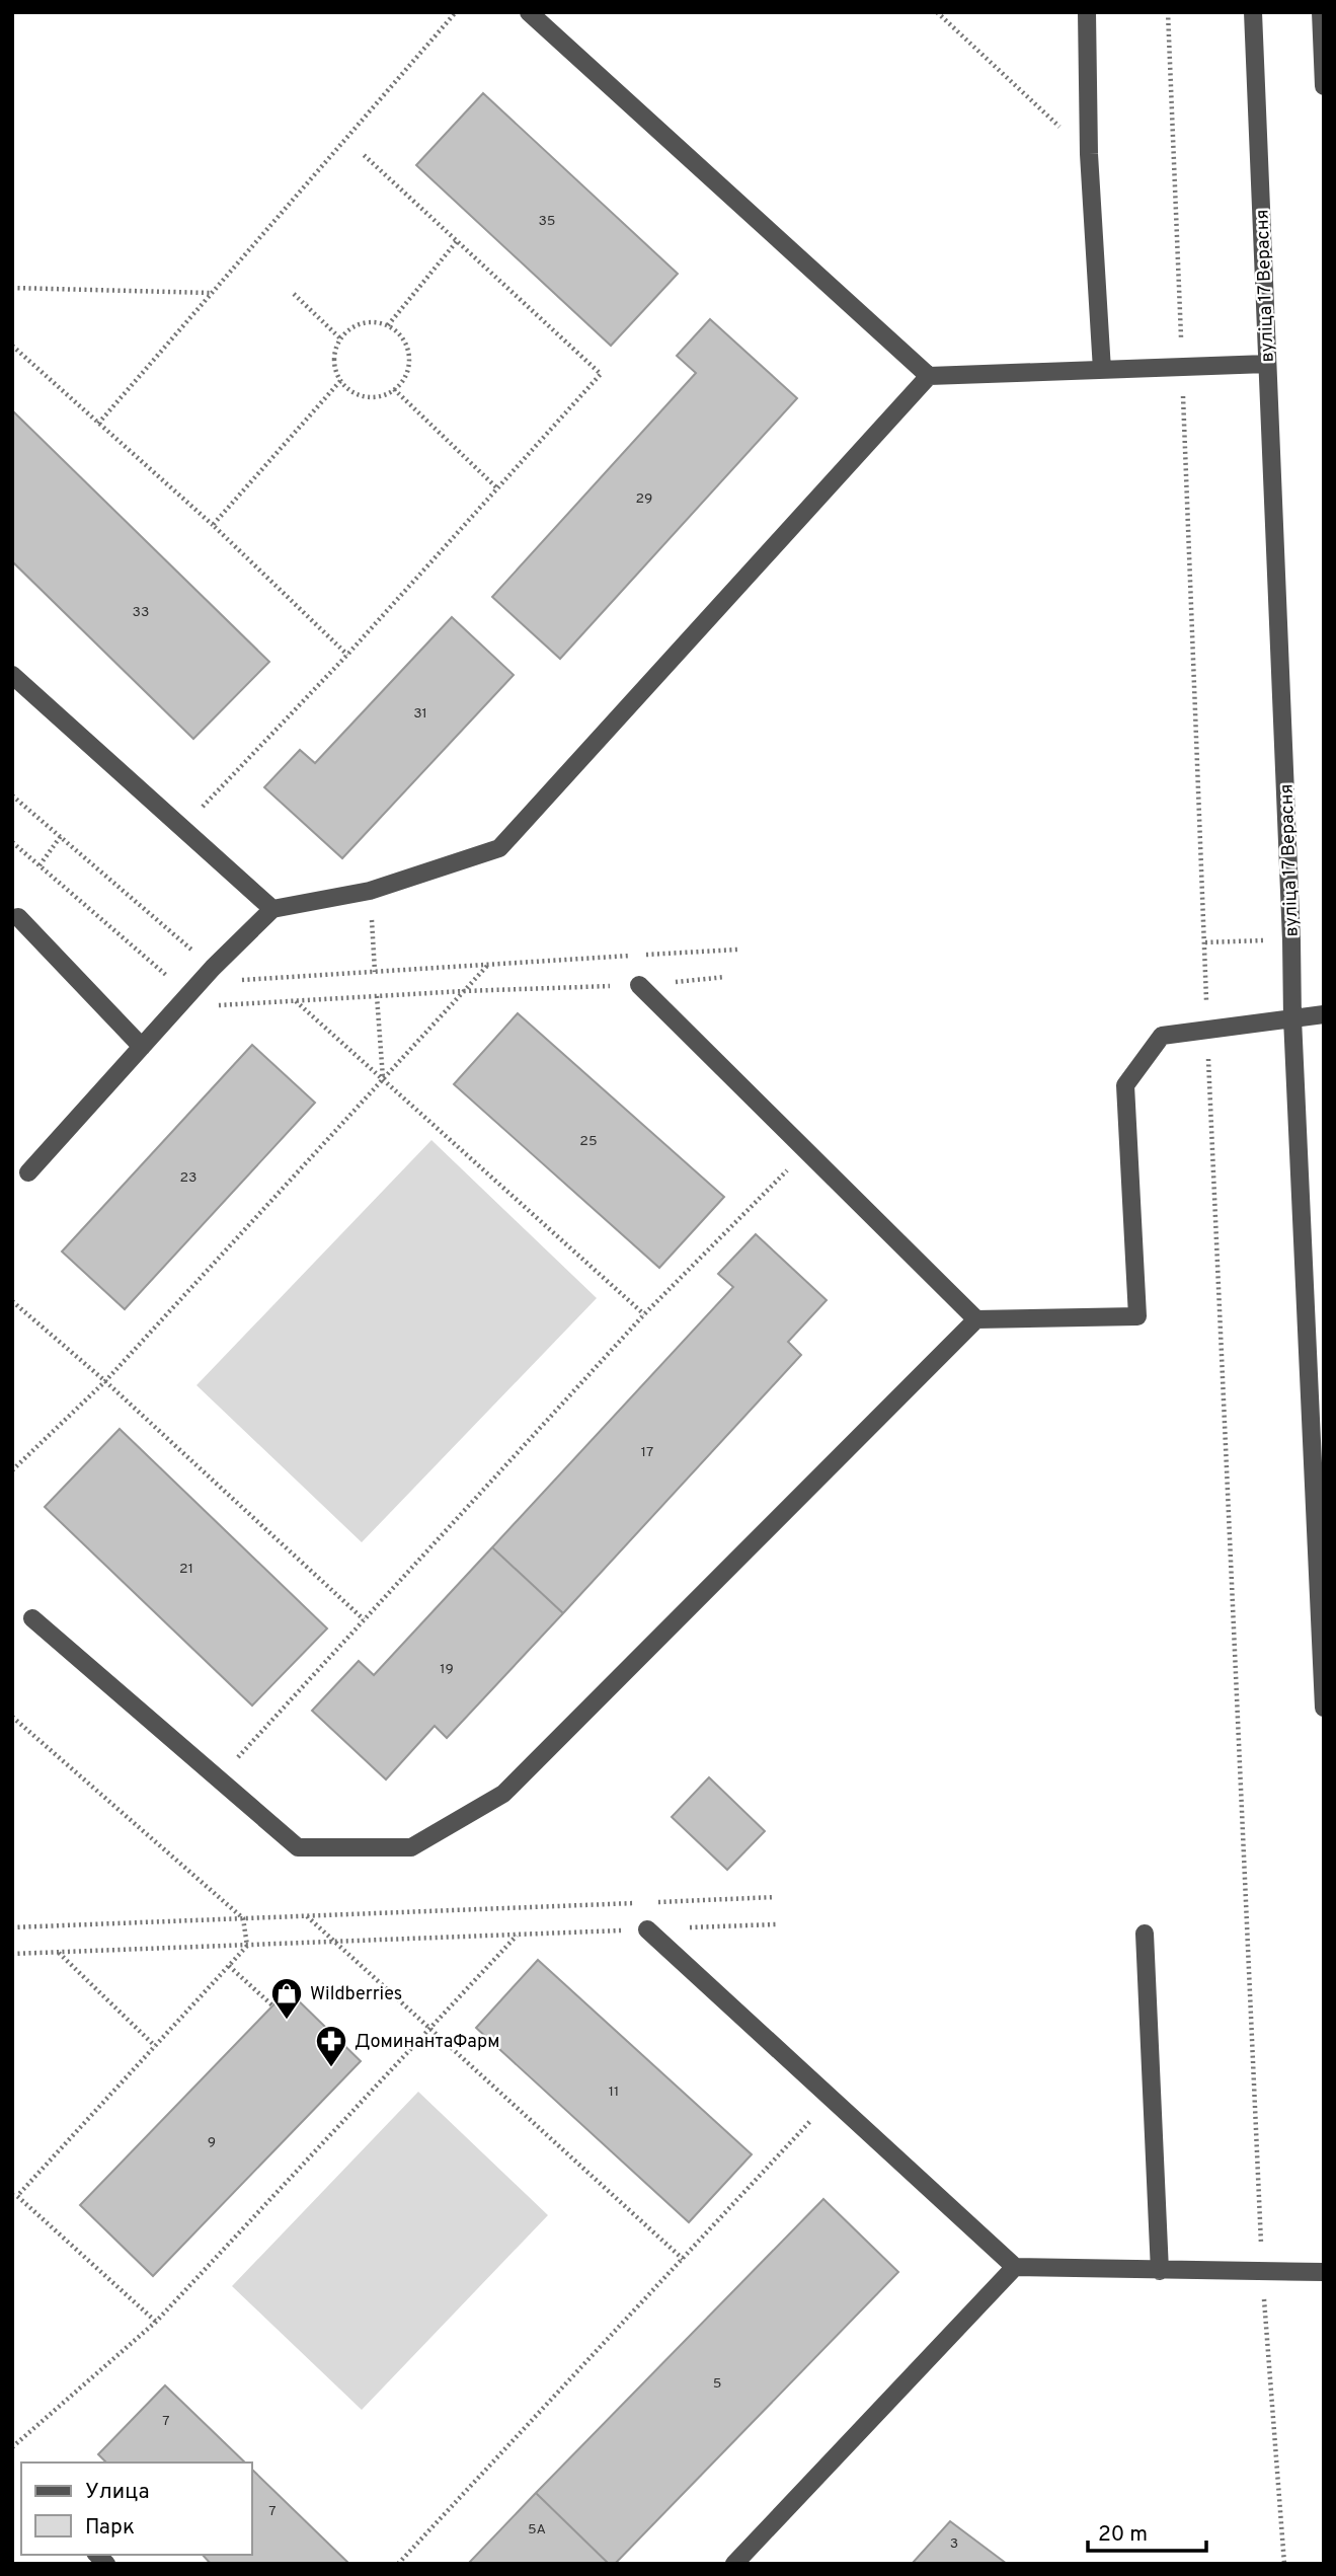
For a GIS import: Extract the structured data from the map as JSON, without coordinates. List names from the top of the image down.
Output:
{
  "streets": {
    "street": ["вуліца 17 Верасня"]
  },
  "places": {
    "shop": ["Wildberries"],
    "pharmacy": ["ДоминантаФарм"]
  },
  "house_numbers": [
    "35",
    "29",
    "33",
    "31",
    "25",
    "23",
    "17",
    "21",
    "19",
    "11",
    "9",
    "5",
    "7",
    "7",
    "5А",
    "3"
  ],
  "legend": ["Улица", "Парк"],
  "scale_bar": "20 m"
}
